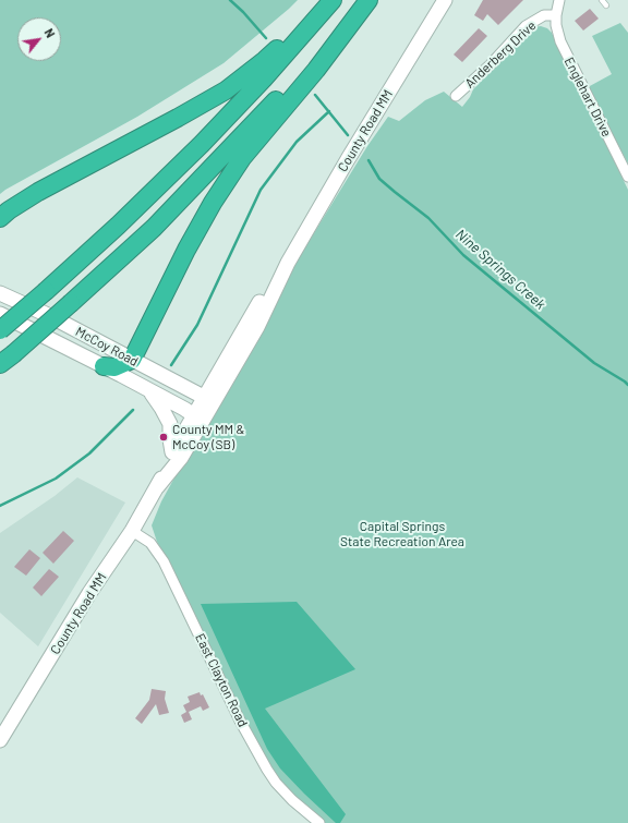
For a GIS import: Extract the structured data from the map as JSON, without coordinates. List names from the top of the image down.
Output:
{
  "streets": {
    "main road": ["County Road MM", "McCoy Road"],
    "street": ["Anderberg Drive", "Englehart Drive", "East Clayton Road"]
  },
  "crossings": [
    ["Anderberg Drive", "Englehart Drive"],
    ["County Road MM", "McCoy Road"],
    ["County Road MM", "East Clayton Road"]
  ],
  "water": ["Nine Springs Creek"],
  "parks": ["Capital Springs State Recreation Area"],
  "places": ["County MM & McCoy (SB)"],
  "north": "top right"
}
